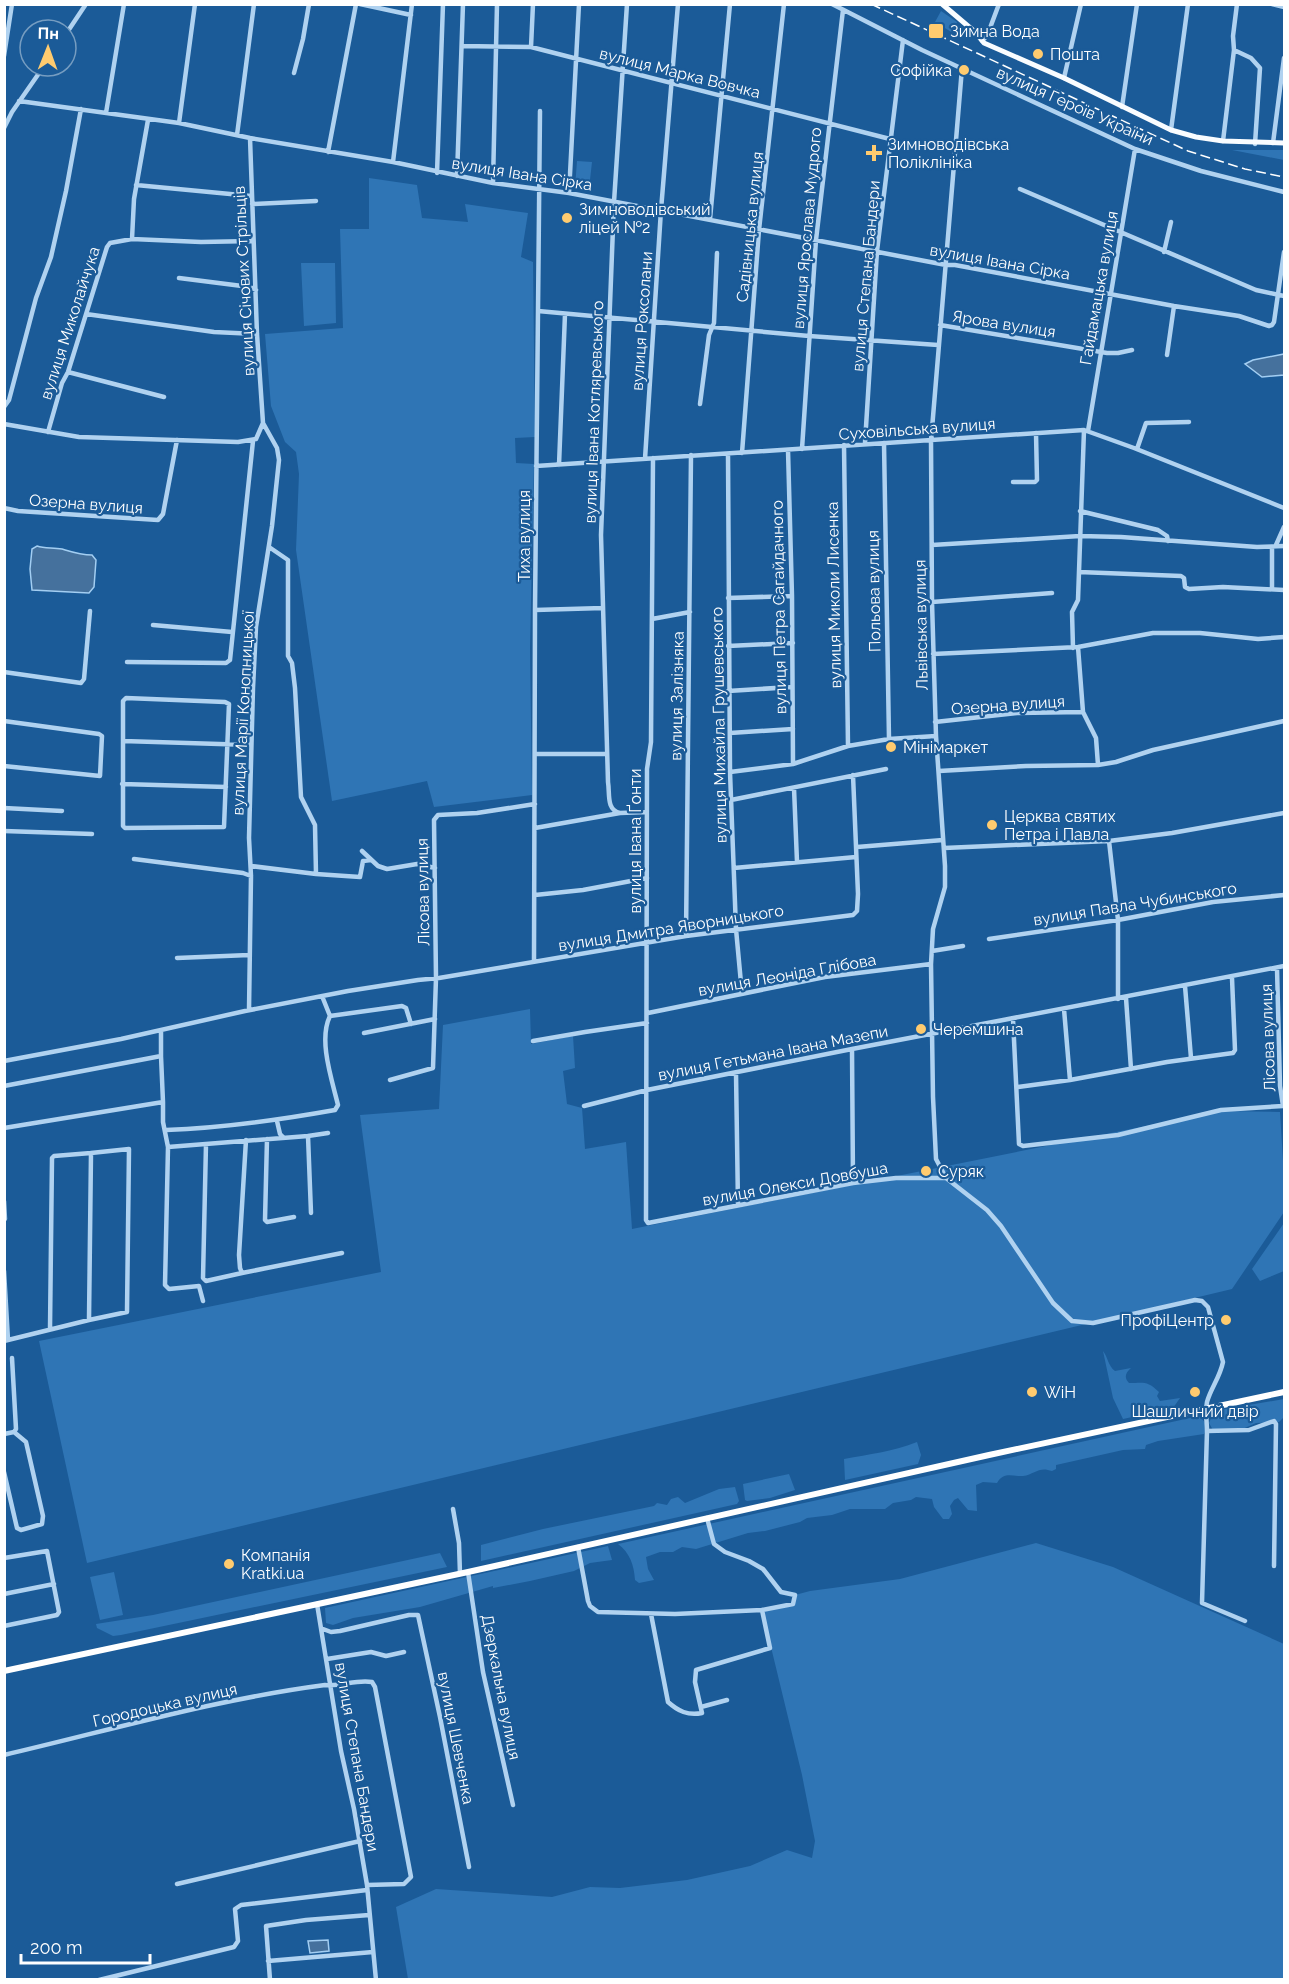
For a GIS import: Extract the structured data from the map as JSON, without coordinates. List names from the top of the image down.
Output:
{
  "streets": {
    "street": [
      "вулиця Марка Вовчка",
      "вулиця Героїв України",
      "вулиця Івана Сірка",
      "Садівницька вулиця",
      "вулиця Ярослава Мудрого",
      "вулиця Степана Бандери",
      "вулиця Січових Стрільців",
      "Гайдамацька вулиця",
      "вулиця Роксолани",
      "вулиця Миколайчука",
      "Ярова вулиця",
      "вулиця Івана Котляревського",
      "Суховільська вулиця",
      "Озерна вулиця",
      "Тиха вулиця",
      "Польова вулиця",
      "вулиця Миколи Лисенка",
      "вулиця Петра Сагайдачного",
      "Львівська вулиця",
      "вулиця Залізняка",
      "вулиця Марії Конопницької",
      "вулиця Михайла Грушевського",
      "вулиця Івана Ґонти",
      "Лісова вулиця",
      "вулиця Павла Чубинського",
      "вулиця Дмитра Яворницького",
      "вулиця Леоніда Глібова",
      "вулиця Гетьмана Івана Мазепи",
      "вулиця Олекси Довбуша",
      "Дзеркальна вулиця",
      "Городоцька вулиця",
      "вулиця Шевченка"
    ]
  },
  "crossings": [
    ["вулиця Марка Вовчка", "Садівницька вулиця"],
    ["вулиця Марка Вовчка", "вулиця Ярослава Мудрого"],
    ["вулиця Марка Вовчка", "вулиця Степана Бандери"],
    ["вулиця Марка Вовчка", "вулиця Роксолани"],
    ["вулиця Марка Вовчка", "вулиця Івана Котляревського"],
    ["вулиця Героїв України", "вулиця Ярослава Мудрого"],
    ["вулиця Героїв України", "вулиця Степана Бандери"],
    ["вулиця Героїв України", "Гайдамацька вулиця"],
    ["вулиця Героїв України", "Львівська вулиця"],
    ["вулиця Івана Сірка", "Садівницька вулиця"],
    ["вулиця Івана Сірка", "вулиця Ярослава Мудрого"],
    ["вулиця Івана Сірка", "вулиця Степана Бандери"],
    ["вулиця Івана Сірка", "вулиця Січових Стрільців"],
    ["вулиця Івана Сірка", "Гайдамацька вулиця"],
    ["вулиця Івана Сірка", "вулиця Роксолани"],
    ["вулиця Івана Сірка", "вулиця Івана Котляревського"],
    ["вулиця Івана Сірка", "Тиха вулиця"],
    ["вулиця Івана Сірка", "Львівська вулиця"],
    ["Садівницька вулиця", "Суховільська вулиця"],
    ["вулиця Ярослава Мудрого", "Суховільська вулиця"],
    ["вулиця Степана Бандери", "Суховільська вулиця"],
    ["вулиця Степана Бандери", "Городоцька вулиця"],
    ["вулиця Степана Бандери", "вулиця Шевченка"],
    ["вулиця Січових Стрільців", "вулиця Марії Конопницької"],
    ["Гайдамацька вулиця", "Ярова вулиця"],
    ["Гайдамацька вулиця", "Суховільська вулиця"],
    ["Гайдамацька вулиця", "Озерна вулиця"],
    ["вулиця Роксолани", "Суховільська вулиця"],
    ["Ярова вулиця", "Львівська вулиця"],
    ["вулиця Івана Котляревського", "Суховільська вулиця"],
    ["Суховільська вулиця", "Тиха вулиця"],
    ["Суховільська вулиця", "Польова вулиця"],
    ["Суховільська вулиця", "вулиця Миколи Лисенка"],
    ["Суховільська вулиця", "вулиця Петра Сагайдачного"],
    ["Суховільська вулиця", "Львівська вулиця"],
    ["Суховільська вулиця", "вулиця Залізняка"],
    ["Суховільська вулиця", "вулиця Михайла Грушевського"],
    ["Суховільська вулиця", "вулиця Івана Ґонти"],
    ["Озерна вулиця", "Львівська вулиця"],
    ["Тиха вулиця", "Лісова вулиця"],
    ["Тиха вулиця", "вулиця Дмитра Яворницького"],
    ["Львівська вулиця", "вулиця Леоніда Глібова"],
    ["Львівська вулиця", "вулиця Гетьмана Івана Мазепи"],
    ["Львівська вулиця", "вулиця Олекси Довбуша"],
    ["вулиця Залізняка", "вулиця Дмитра Яворницького"],
    ["вулиця Марії Конопницької", "вулиця Дмитра Яворницького"],
    ["вулиця Михайла Грушевського", "вулиця Дмитра Яворницького"],
    ["вулиця Михайла Грушевського", "вулиця Леоніда Глібова"],
    ["вулиця Івана Ґонти", "вулиця Дмитра Яворницького"],
    ["вулиця Івана Ґонти", "вулиця Леоніда Глібова"],
    ["вулиця Івана Ґонти", "вулиця Гетьмана Івана Мазепи"],
    ["вулиця Івана Ґонти", "вулиця Олекси Довбуша"],
    ["Лісова вулиця", "вулиця Дмитра Яворницького"],
    ["Лісова вулиця", "вулиця Гетьмана Івана Мазепи"]
  ],
  "places": {
    "transit": ["Зимна Вода"],
    "other": [
      "Пошта",
      "Софійка",
      "Зимноводівський ліцей №2",
      "Мінімаркет",
      "Церква святих Петра і Павла",
      "Черемшина",
      "Суряк",
      "ПрофіЦентр",
      "WiH",
      "Шашличний двір",
      "Компанія Kratki.ua"
    ],
    "health": ["Зимноводівська Поліклініка"]
  },
  "scale_bar": "200 m",
  "north": "top"
}
